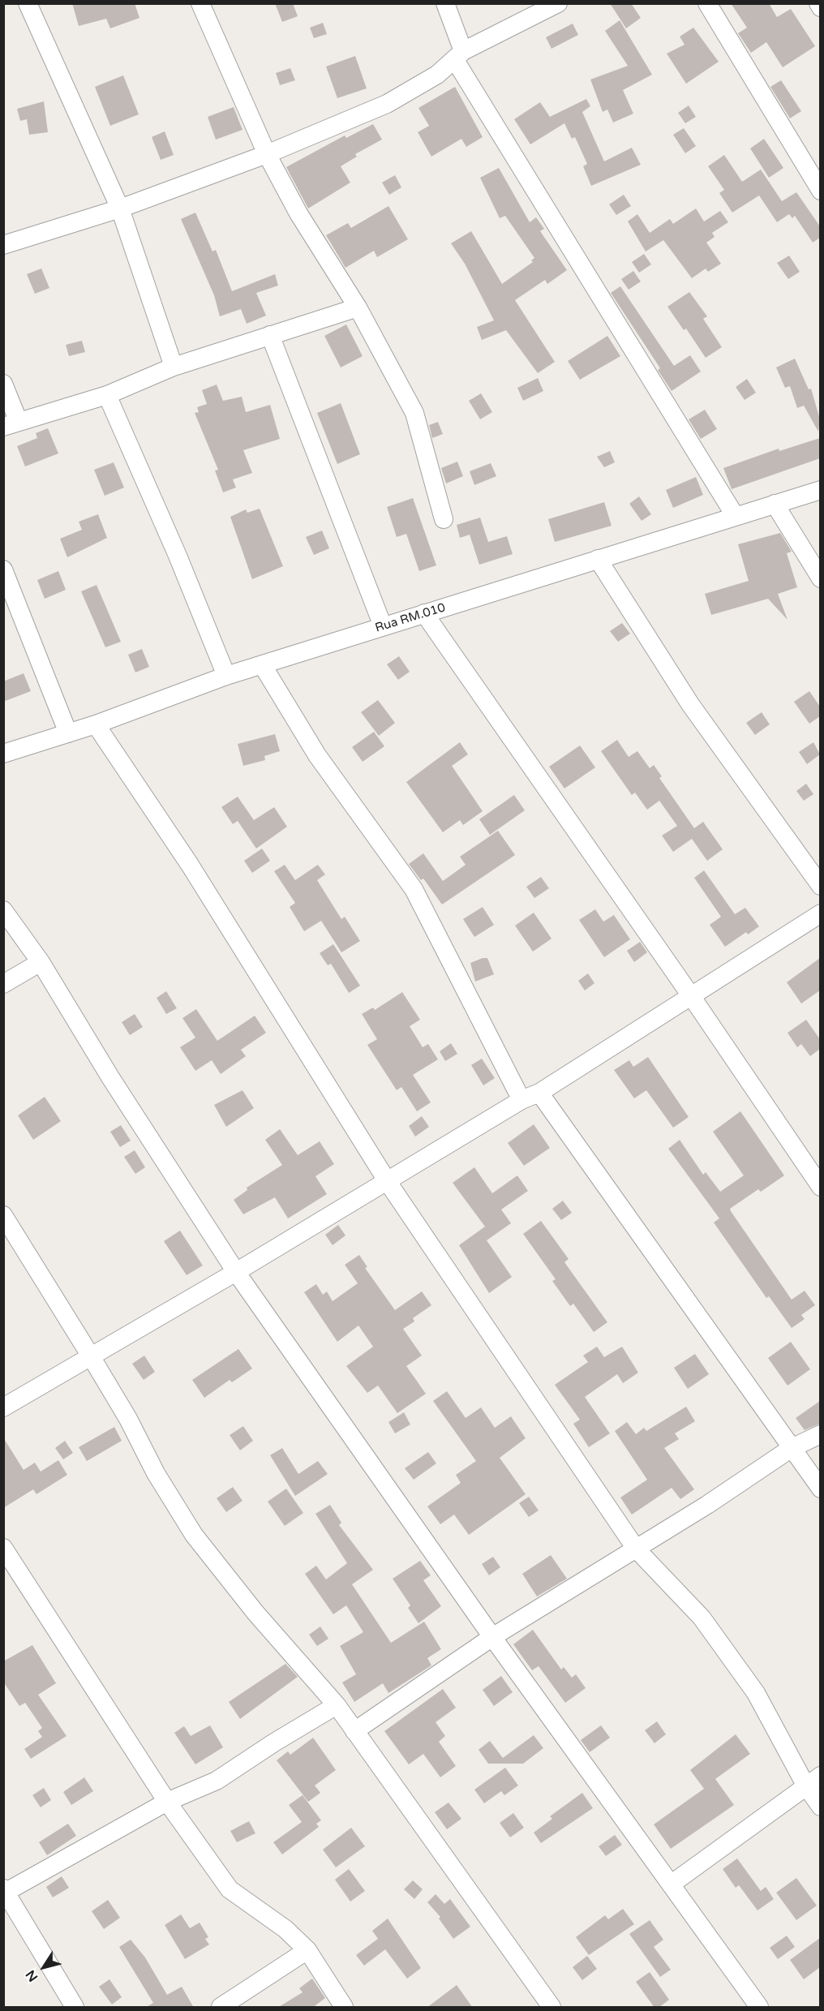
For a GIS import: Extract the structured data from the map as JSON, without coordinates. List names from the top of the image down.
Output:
{
  "streets": {
    "street": ["Rua RM.010"]
  },
  "north": "bottom left"
}
